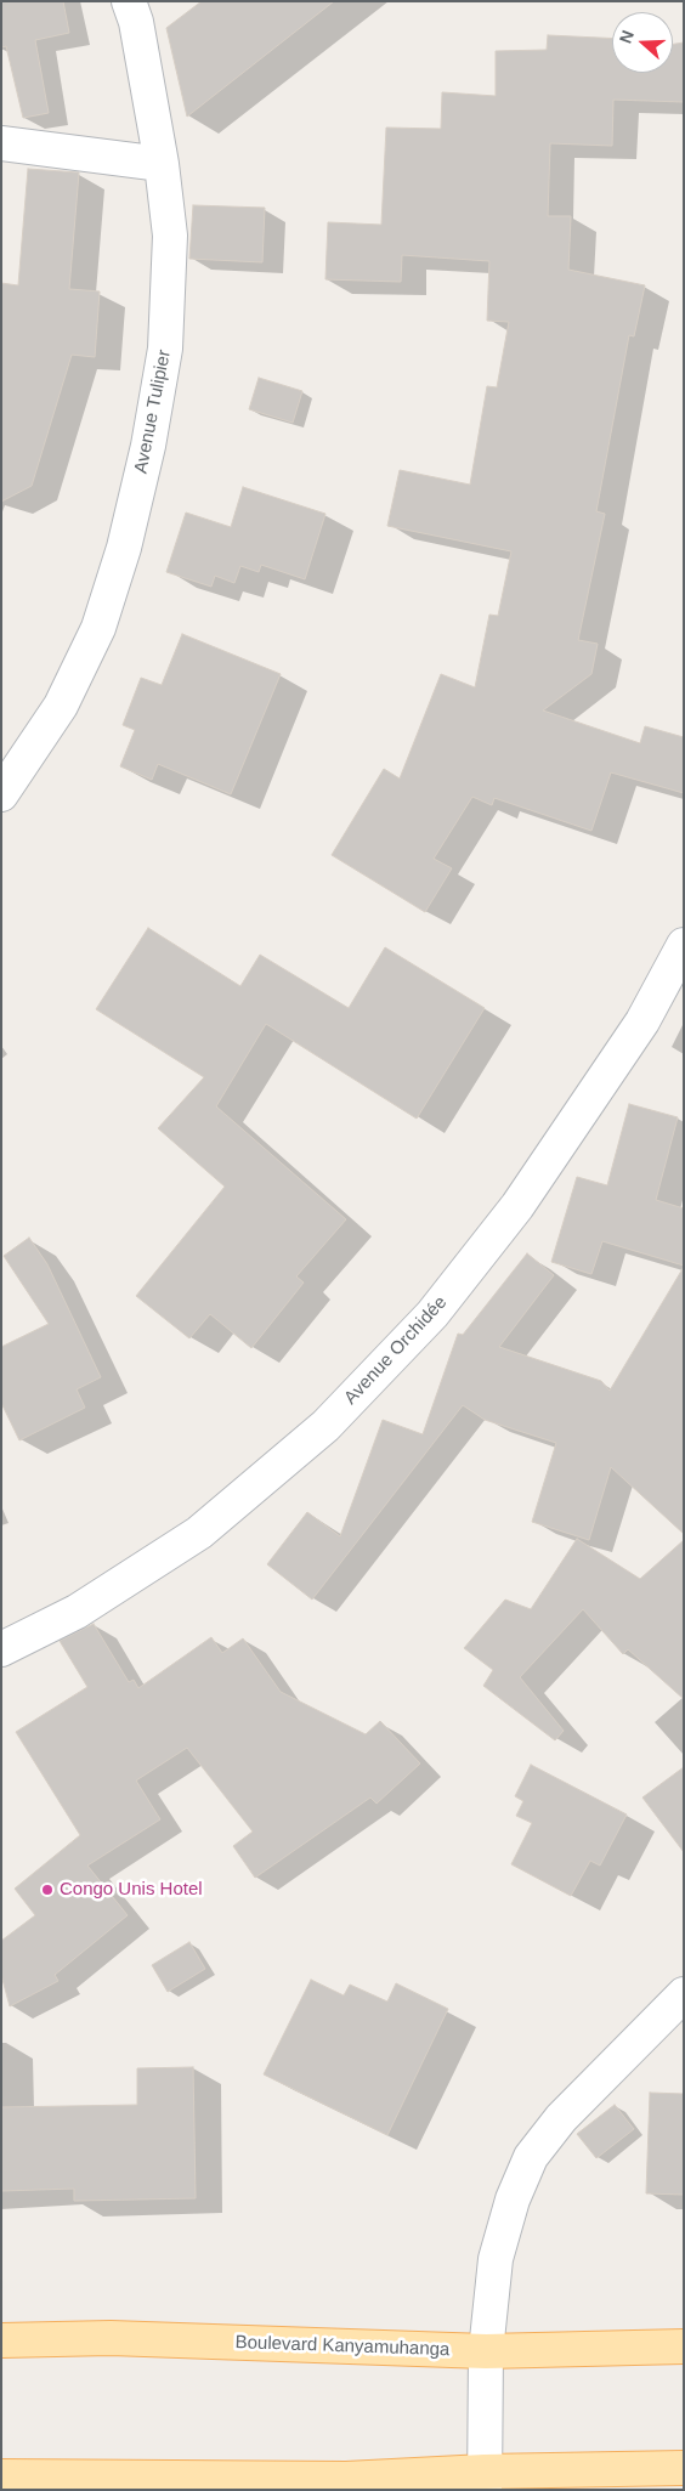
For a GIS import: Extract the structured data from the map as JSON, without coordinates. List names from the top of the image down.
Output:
{
  "streets": {
    "main road": ["Boulevard Kanyamuhanga"],
    "street": ["Avenue Tulipier", "Avenue Orchidée"]
  },
  "places": ["Congo Unis Hotel"],
  "north": "left"
}
